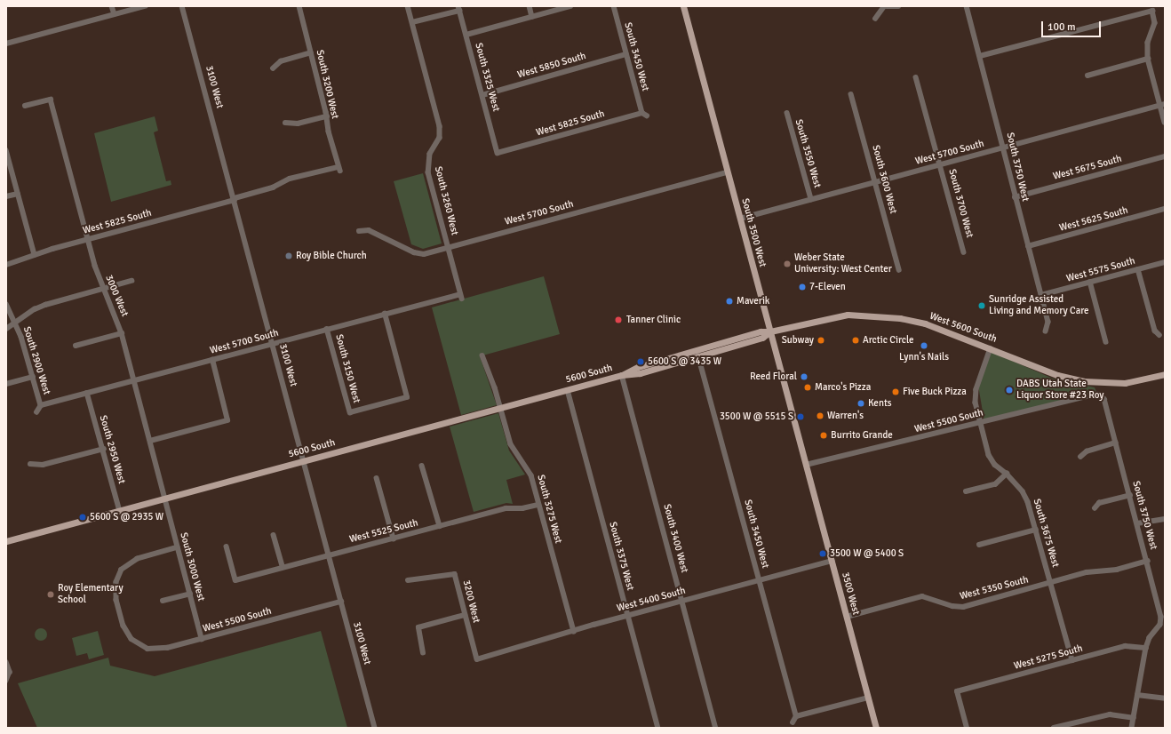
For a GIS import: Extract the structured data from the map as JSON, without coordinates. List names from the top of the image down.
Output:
{
  "streets": {
    "main road": [
      "South 3500 West",
      "West 5600 South",
      "5600 South",
      "3500 West"
    ],
    "street": [
      "South 3450 West",
      "West 5850 South",
      "South 3325 West",
      "South 3200 West",
      "3100 West",
      "West 5825 South",
      "West 5700 South",
      "South 3550 West",
      "South 3750 West",
      "West 5675 South",
      "South 3600 West",
      "South 3260 West",
      "South 3700 West",
      "West 5625 South",
      "West 5575 South",
      "3000 West",
      "South 2900 West",
      "South 3150 West",
      "West 5500 South",
      "South 2950 West",
      "South 3275 West",
      "West 5525 South",
      "South 3675 West",
      "South 3400 West",
      "South 3375 West",
      "South 3000 West",
      "West 5350 South",
      "West 5400 South",
      "3200 West",
      "West 5275 South"
    ]
  },
  "crossings": [
    ["South 3450 West", "West 5850 South"],
    ["South 3450 West", "West 5825 South"],
    ["South 3450 West", "5600 South"],
    ["South 3450 West", "West 5400 South"],
    ["West 5850 South", "South 3325 West"],
    ["South 3325 West", "West 5825 South"],
    ["South 3200 West", "West 5825 South"],
    ["3100 West", "West 5825 South"],
    ["3100 West", "West 5700 South"],
    ["3100 West", "5600 South"],
    ["3100 West", "West 5500 South"],
    ["3100 West", "West 5525 South"],
    ["West 5825 South", "3000 West"],
    ["West 5700 South", "South 3550 West"],
    ["West 5700 South", "South 3750 West"],
    ["West 5700 South", "South 3600 West"],
    ["West 5700 South", "South 3260 West"],
    ["West 5700 South", "South 3700 West"],
    ["West 5700 South", "South 3500 West"],
    ["West 5700 South", "3000 West"],
    ["West 5700 South", "South 2900 West"],
    ["West 5700 South", "South 3150 West"],
    ["West 5700 South", "South 2950 West"],
    ["South 3750 West", "West 5675 South"],
    ["South 3750 West", "West 5625 South"],
    ["South 3750 West", "West 5575 South"],
    ["South 3750 West", "West 5500 South"],
    ["South 3750 West", "West 5350 South"],
    ["South 3750 West", "West 5275 South"],
    ["South 3500 West", "West 5600 South"],
    ["South 3500 West", "5600 South"],
    ["South 3500 West", "West 5500 South"],
    ["South 3500 West", "3500 West"],
    ["3000 West", "5600 South"],
    ["3000 West", "South 3000 West"],
    ["West 5600 South", "5600 South"],
    ["West 5600 South", "South 3675 West"],
    ["5600 South", "South 2950 West"],
    ["5600 South", "South 3275 West"],
    ["5600 South", "South 3400 West"],
    ["5600 South", "South 3375 West"],
    ["5600 South", "South 3000 West"],
    ["West 5500 South", "South 3675 West"],
    ["West 5500 South", "South 3000 West"],
    ["West 5500 South", "3500 West"],
    ["South 3275 West", "West 5525 South"],
    ["South 3275 West", "West 5400 South"],
    ["South 3675 West", "West 5350 South"],
    ["South 3675 West", "West 5275 South"],
    ["South 3400 West", "West 5400 South"],
    ["South 3375 West", "West 5400 South"],
    ["West 5350 South", "3500 West"],
    ["3500 West", "West 5400 South"],
    ["West 5400 South", "3200 West"]
  ],
  "places": [
    "Roy Bible Church",
    "Weber State University: West Center",
    "7-Eleven",
    "Maverik",
    "Sunridge Assisted Living and Memory Care",
    "Tanner Clinic",
    "Subway",
    "Arctic Circle",
    "Lynn's Nails",
    "5600 S @ 3435 W",
    "Reed Floral",
    "Marco's Pizza",
    "DABS Utah State Liquor Store #23 Roy",
    "Five Buck Pizza",
    "Kents",
    "Warren's",
    "3500 W @ 5515 S",
    "Burrito Grande",
    "5600 S @ 2935 W",
    "3500 W @ 5400 S",
    "Roy Elementary School"
  ],
  "scale_bar": "100 m"
}
